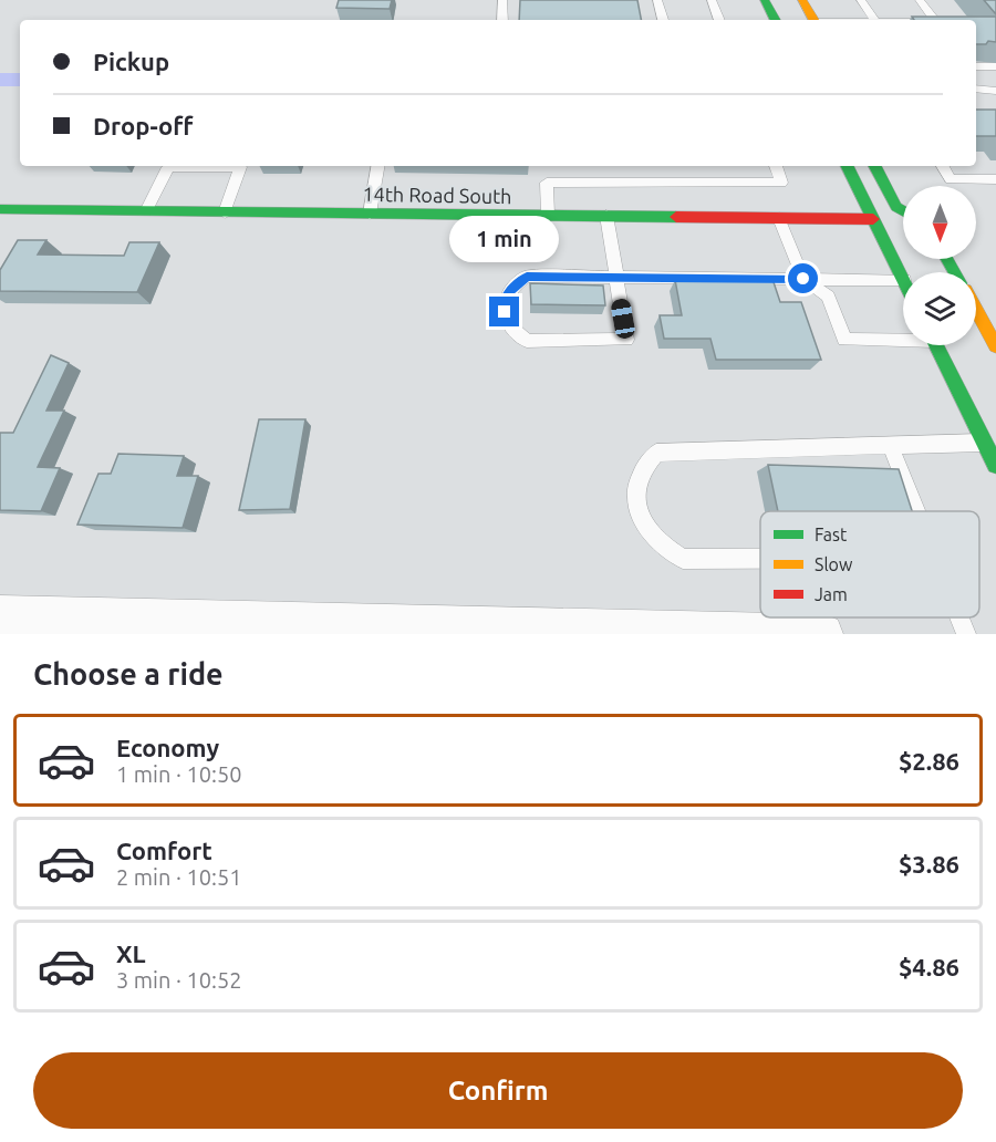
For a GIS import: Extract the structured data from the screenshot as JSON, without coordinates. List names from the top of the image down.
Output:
{
  "streets": {
    "street": ["14th Road South"]
  },
  "legend": ["Fast", "Slow", "Jam"],
  "north": "bottom",
  "page": {
    "banner": ["Pickup", "Drop-off"],
    "bubble": "1 min",
    "heading": "Choose a ride",
    "list": [
      {
        "name": "Economy",
        "note": "1 min · 10:50",
        "value": "$2.86"
      },
      {
        "name": "Comfort",
        "note": "2 min · 10:51",
        "value": "$3.86"
      },
      {
        "name": "XL",
        "note": "3 min · 10:52",
        "value": "$4.86"
      }
    ],
    "buttons": "Confirm"
  }
}
